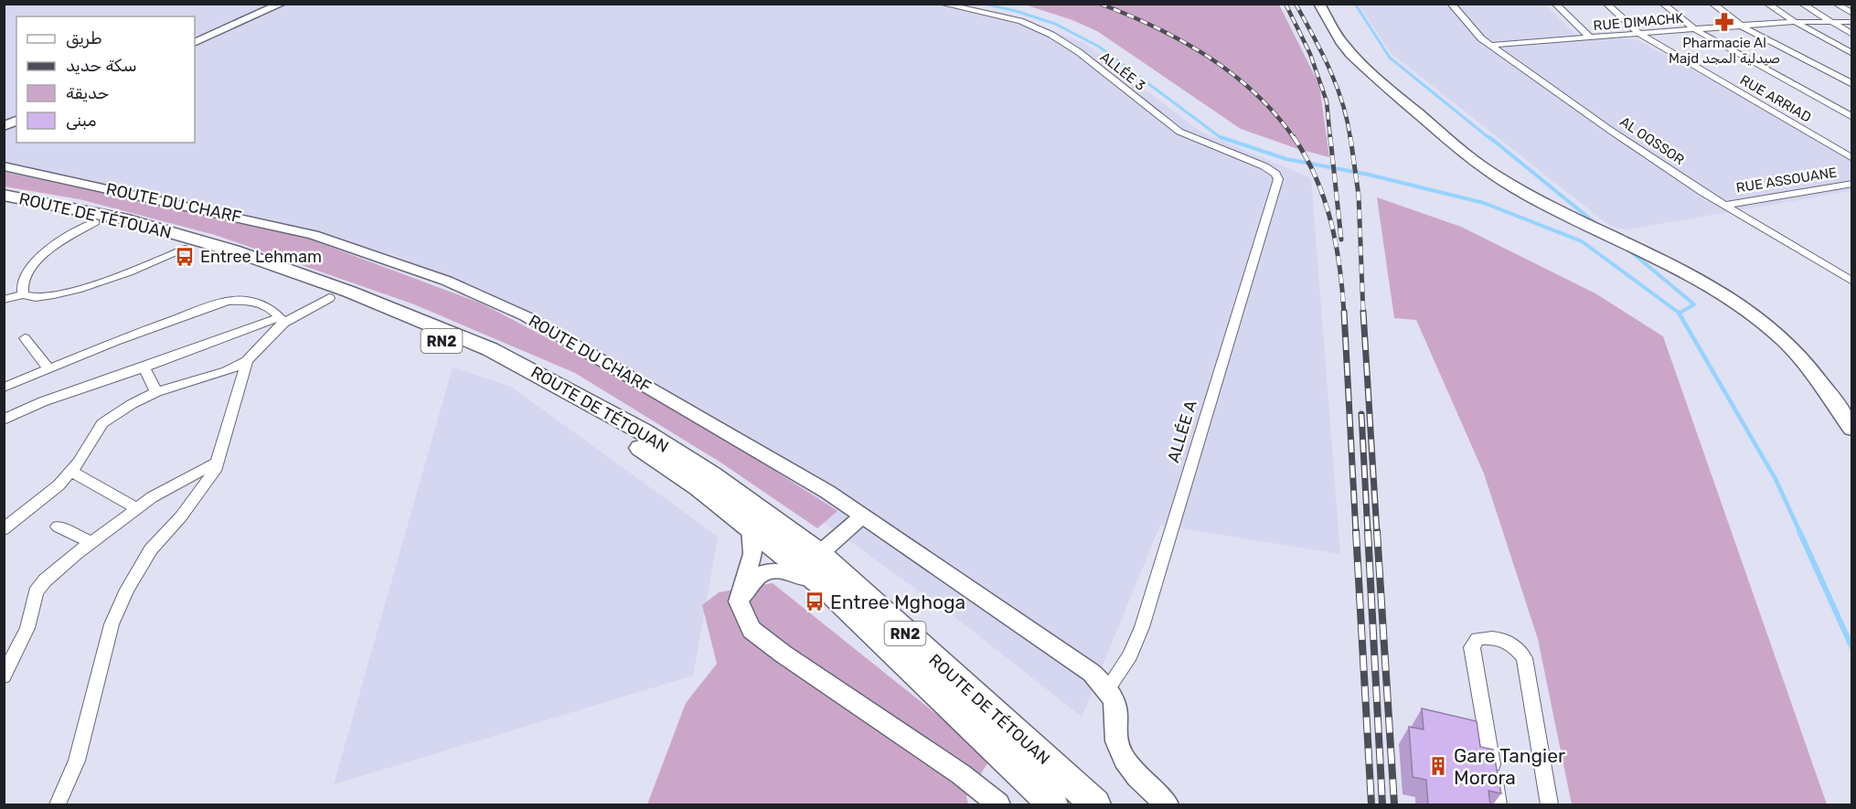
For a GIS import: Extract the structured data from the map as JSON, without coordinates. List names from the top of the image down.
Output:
{
  "streets": {
    "highway": ["ROUTE DE TÉTOUAN", "RN2"],
    "street": [
      "RUE DIMACHK",
      "ALLÉE 3",
      "RUE ARRIAD",
      "AL OQSSOR",
      "RUE ASSOUANE",
      "ROUTE DU CHARF",
      "ALLÉE A"
    ]
  },
  "crossings": [
    ["RUE DIMACHK", "RUE ARRIAD"],
    ["RUE DIMACHK", "AL OQSSOR"],
    ["ALLÉE 3", "ALLÉE A"],
    ["AL OQSSOR", "RUE ASSOUANE"],
    ["ROUTE DU CHARF", "ALLÉE A"]
  ],
  "places": {
    "pharmacy": ["Pharmacie Al Majd صيدلية المجد"],
    "bus stop": ["Entree Lehmam", "Entree Mghoga"],
    "building": ["Gare Tangier Morora"]
  },
  "legend": [
    "طريق",
    "سكة حديد",
    "حديقة",
    "مبنى"
  ]
}
